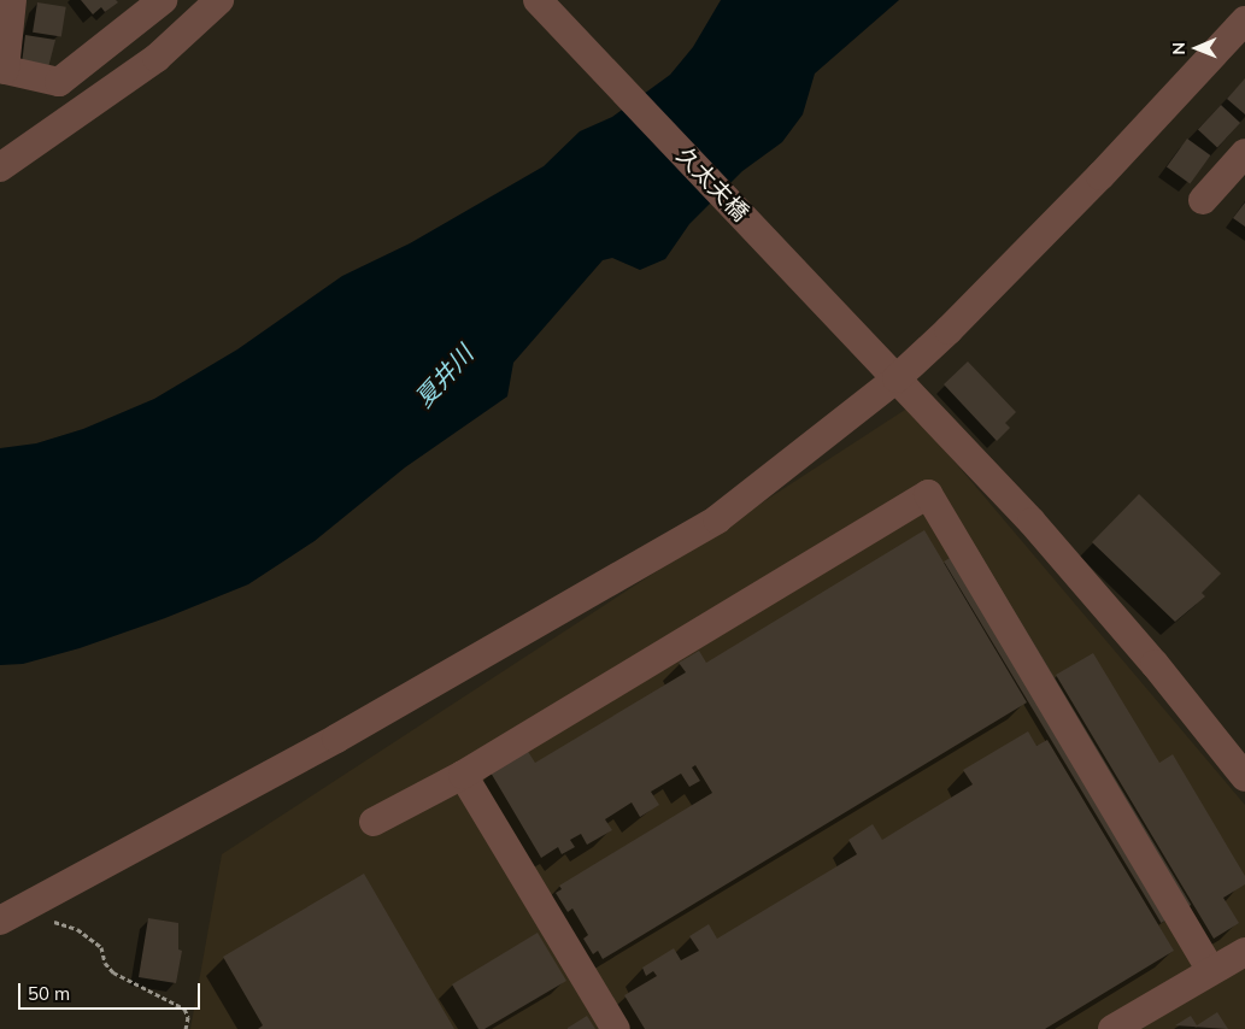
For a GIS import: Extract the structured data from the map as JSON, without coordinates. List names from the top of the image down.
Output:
{
  "streets": {
    "street": ["久太夫橋"]
  },
  "water": ["夏井川"],
  "scale_bar": "50 m",
  "north": "left"
}
